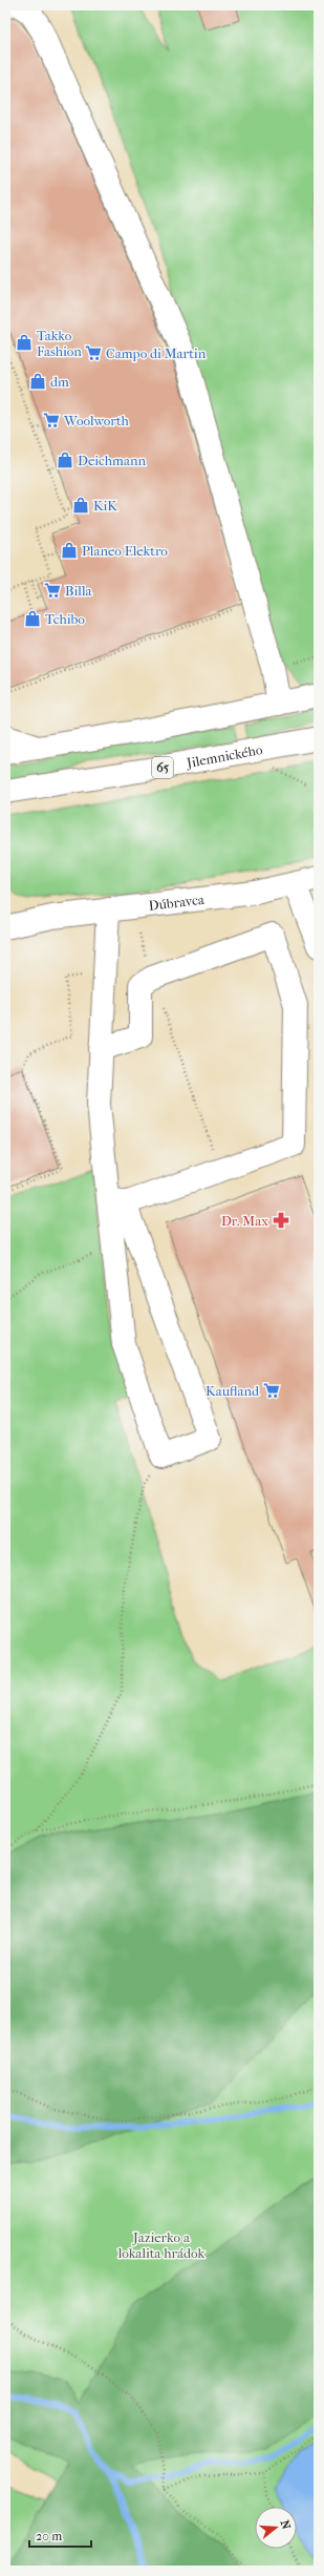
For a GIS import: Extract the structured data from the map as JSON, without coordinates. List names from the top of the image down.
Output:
{
  "streets": {
    "main road": ["Jilemnického", "65", "Dúbravca"]
  },
  "parks": ["Jazierko a lokalita hrádok"],
  "places": {
    "shop": [
      "Takko Fashion",
      "dm",
      "Deichmann",
      "KiK",
      "Planeo Elektro",
      "Tchibo"
    ],
    "supermarket": [
      "Campo di Martin",
      "Woolworth",
      "Billa",
      "Kaufland"
    ],
    "pharmacy": ["Dr. Max"]
  },
  "scale_bar": "20 m",
  "north": "right"
}
